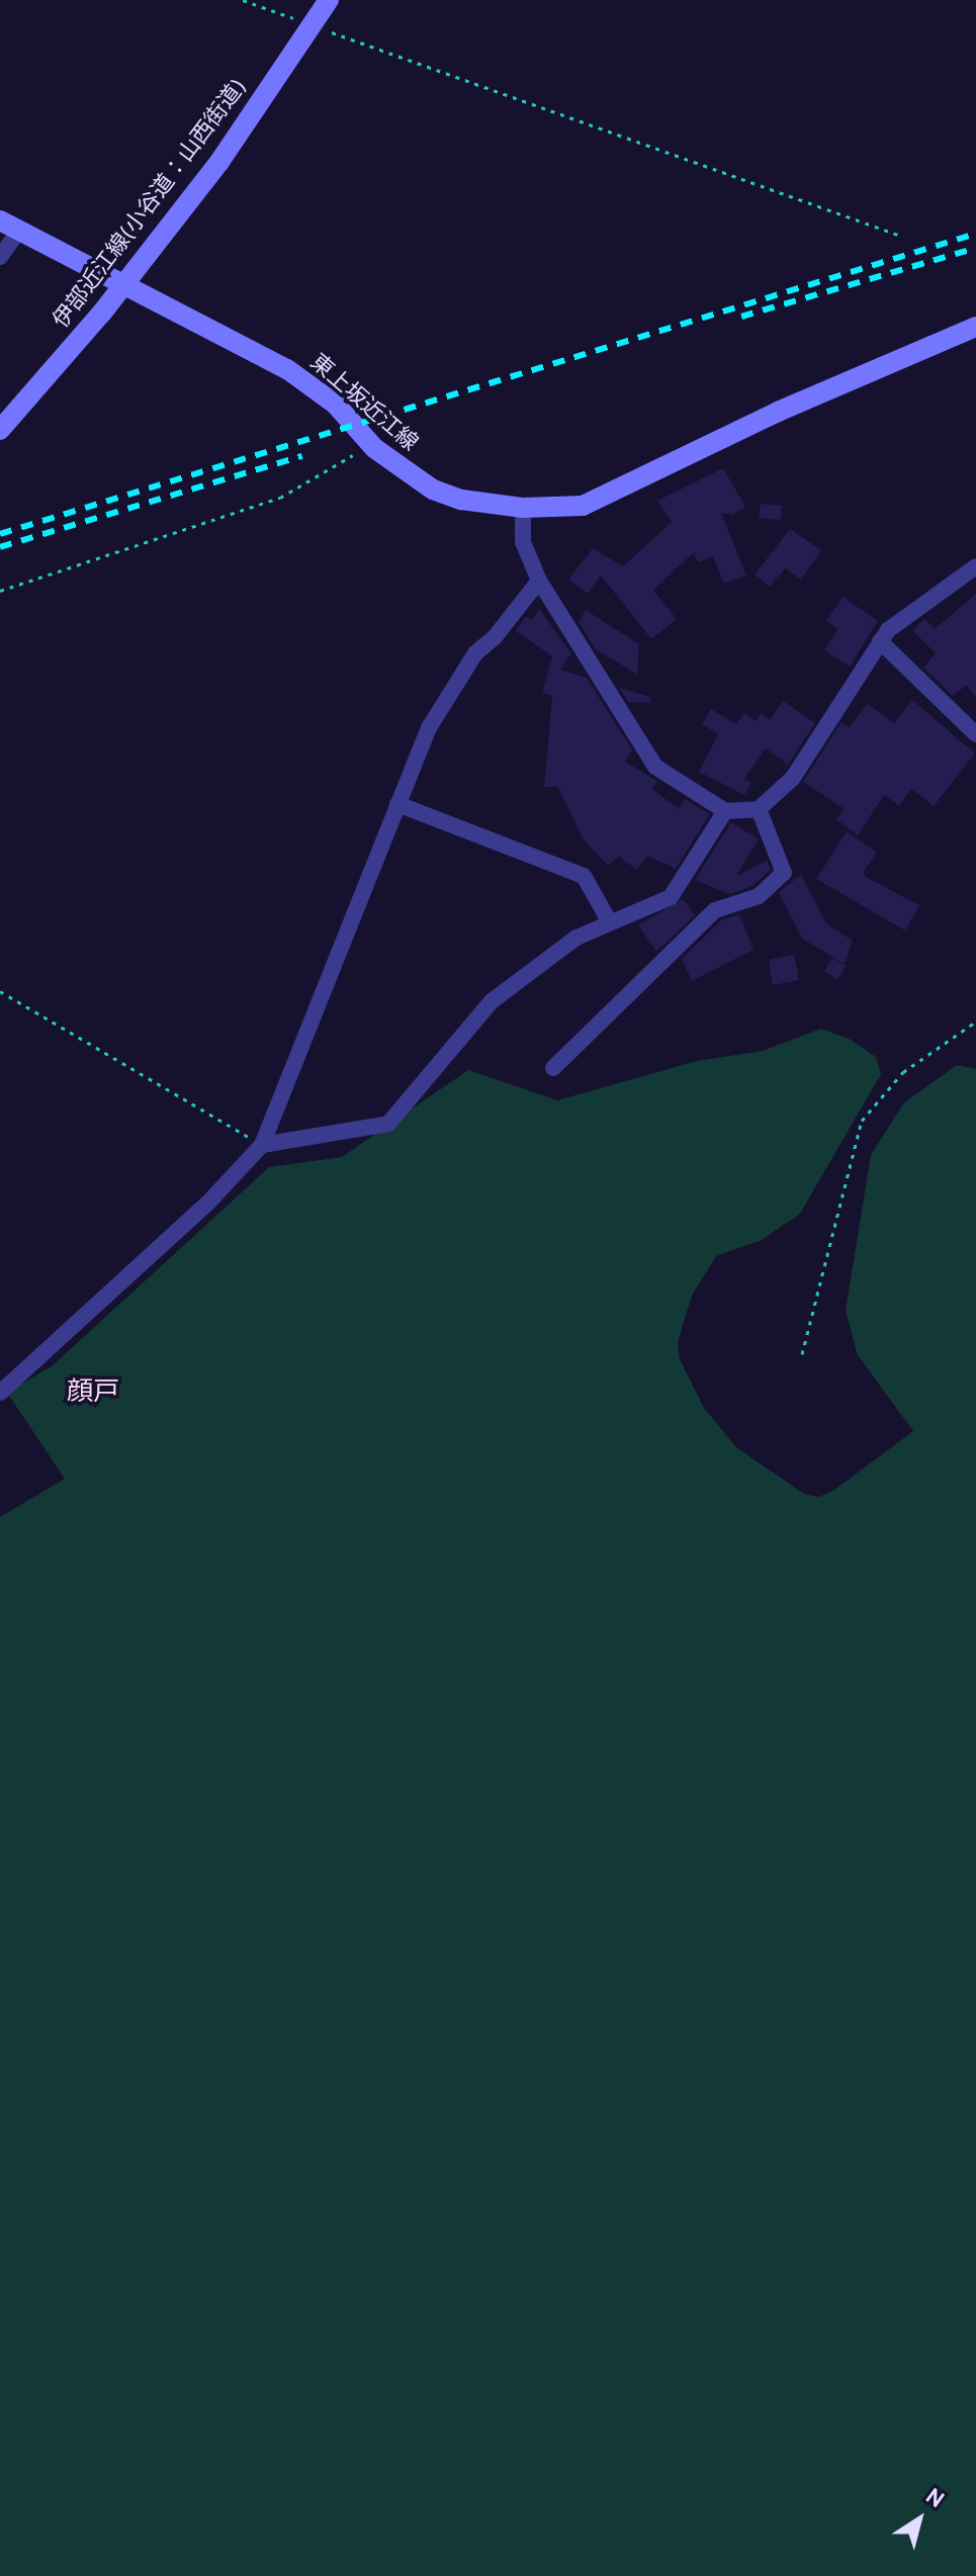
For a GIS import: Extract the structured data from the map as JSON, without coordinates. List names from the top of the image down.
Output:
{
  "streets": {
    "main road": ["伊部近江線(小谷道：山西街道)", "東上坂近江線"]
  },
  "crossings": [
    ["伊部近江線(小谷道：山西街道)", "東上坂近江線"]
  ],
  "districts": ["顔戸"],
  "north": "top right"
}
